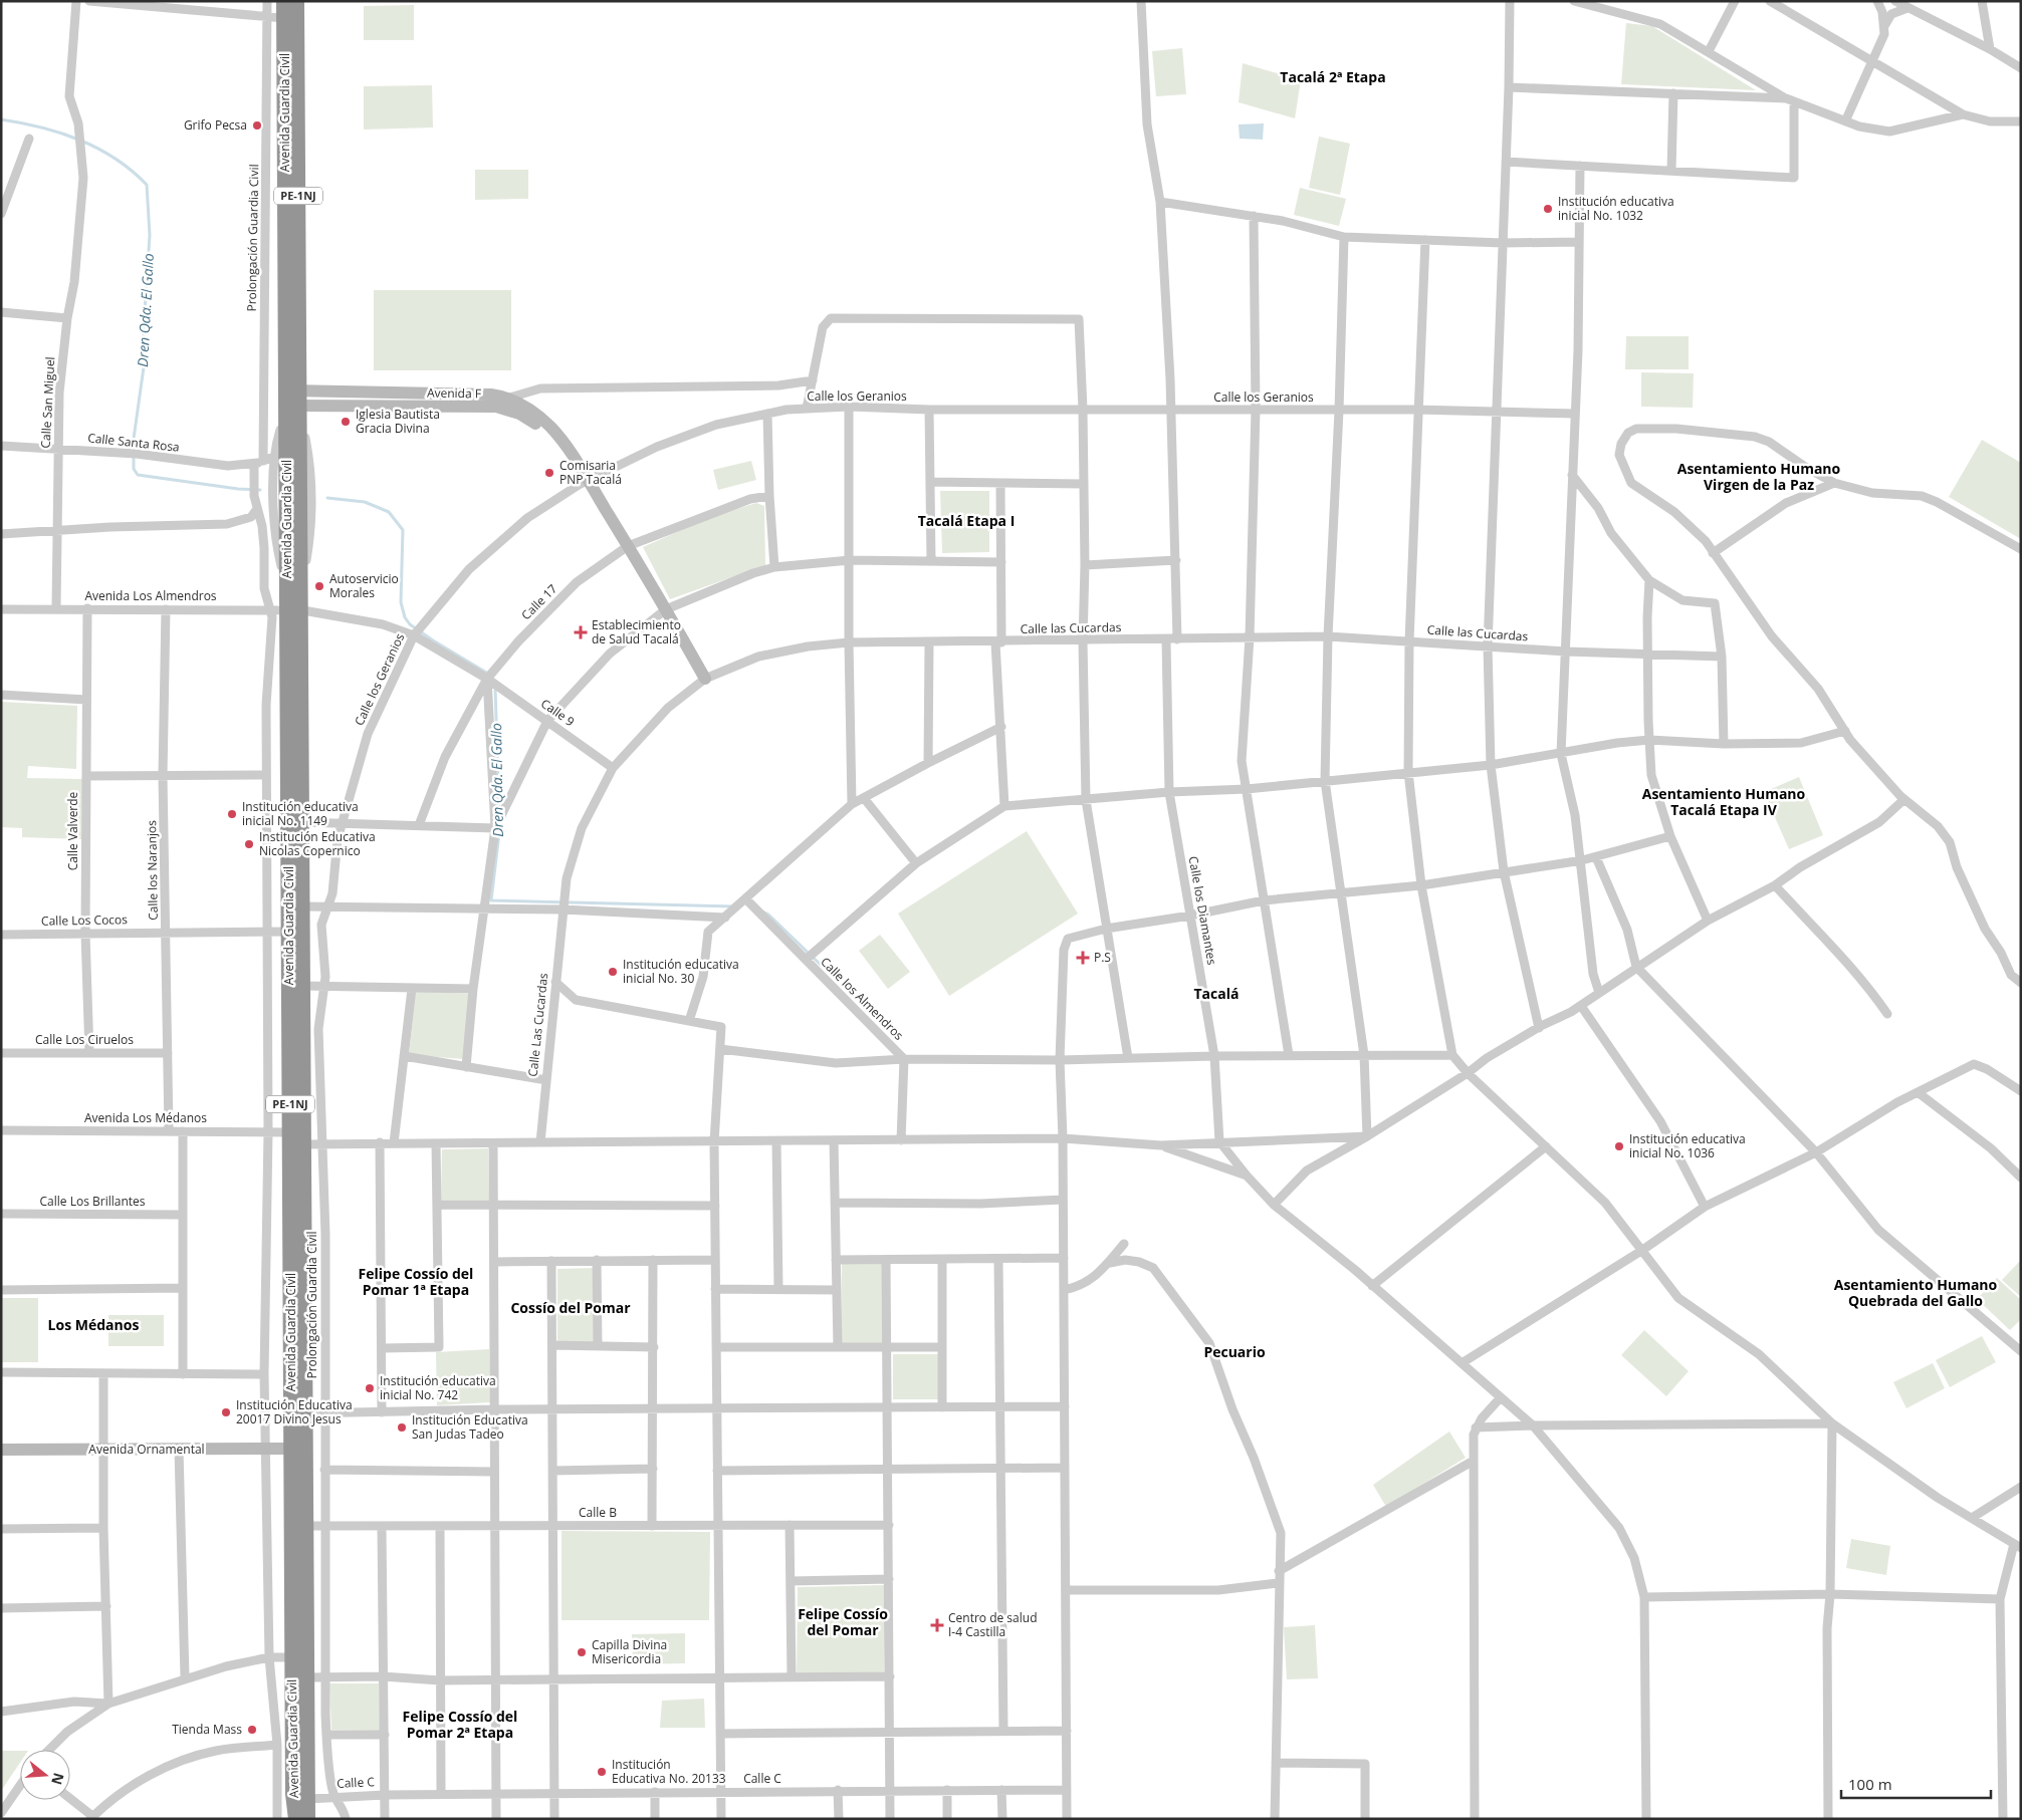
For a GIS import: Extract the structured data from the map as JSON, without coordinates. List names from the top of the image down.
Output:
{
  "streets": {
    "highway": ["Avenida Guardia Civil", "PE-1NJ"],
    "street": [
      "Prolongación Guardia Civil",
      "Avenida F",
      "Calle los Geranios",
      "Calle San Miguel",
      "Calle Santa Rosa",
      "Avenida Los Almendros",
      "Calle 17",
      "Calle las Cucardas",
      "Calle 9",
      "Calle Valverde",
      "Calle los Naranjos",
      "Calle los Diamantes",
      "Calle Los Cocos",
      "Calle los Almendros",
      "Calle Las Cucardas",
      "Calle Los Ciruelos",
      "Avenida Los Médanos",
      "Calle Los Brillantes",
      "Avenida Ornamental",
      "Calle B",
      "Calle C"
    ]
  },
  "crossings": [
    ["Avenida Guardia Civil", "Avenida F"],
    ["Avenida Guardia Civil", "Avenida Los Almendros"],
    ["Avenida Guardia Civil", "Calle Los Cocos"],
    ["Avenida Guardia Civil", "Avenida Los Médanos"],
    ["Avenida Guardia Civil", "Avenida Ornamental"],
    ["Avenida Guardia Civil", "Calle B"],
    ["Avenida Guardia Civil", "Calle C"],
    ["Prolongación Guardia Civil", "Calle los Geranios"],
    ["Prolongación Guardia Civil", "Calle Santa Rosa"],
    ["Prolongación Guardia Civil", "Calle B"],
    ["Prolongación Guardia Civil", "Calle C"],
    ["Avenida F", "Calle los Geranios"],
    ["Avenida F", "Calle 17"],
    ["Avenida F", "Calle las Cucardas"],
    ["Calle los Geranios", "Avenida Los Almendros"],
    ["Calle los Geranios", "Calle 9"],
    ["Calle San Miguel", "Calle Santa Rosa"],
    ["Calle San Miguel", "Avenida Los Almendros"],
    ["Avenida Los Almendros", "Calle 9"],
    ["Avenida Los Almendros", "Calle Valverde"],
    ["Avenida Los Almendros", "Calle los Naranjos"],
    ["Calle 17", "Calle 9"],
    ["Calle las Cucardas", "Calle 9"],
    ["Calle las Cucardas", "Calle los Diamantes"],
    ["Calle las Cucardas", "Calle Las Cucardas"],
    ["Calle Valverde", "Calle Los Cocos"],
    ["Calle Valverde", "Calle Los Ciruelos"],
    ["Calle los Naranjos", "Calle Los Cocos"],
    ["Calle los Naranjos", "Calle Los Ciruelos"],
    ["Calle los Naranjos", "Avenida Los Médanos"]
  ],
  "districts": [
    "Tacalá 2ª Etapa",
    "Asentamiento Humano Virgen de la Paz",
    "Tacalá Etapa I",
    "Asentamiento Humano Tacalá Etapa IV",
    "Tacalá",
    "Felipe Cossío del Pomar 1ª Etapa",
    "Asentamiento Humano Quebrada del Gallo",
    "Cossío del Pomar",
    "Los Médanos",
    "Pecuario",
    "Felipe Cossío del Pomar",
    "Felipe Cossío del Pomar 2ª Etapa"
  ],
  "water": ["Dren Qda. El Gallo"],
  "places": {
    "other": [
      "Grifo Pecsa",
      "Institución educativa inicial No. 1032",
      "Iglesia Bautista Gracia Divina",
      "Comisaria PNP Tacalá",
      "Autoservicio Morales",
      "Institución educativa inicial No. 1149",
      "Institución Educativa Nicolas Copernico",
      "Institución educativa inicial No. 30",
      "Institución educativa inicial No. 1036",
      "Institución educativa inicial No. 742",
      "Institución Educativa 20017 Divino Jesus",
      "Institución Educativa San Judas Tadeo",
      "Capilla Divina Misericordia",
      "Tienda Mass",
      "Institución Educativa No. 20133"
    ],
    "health": ["Establecimiento de Salud Tacalá", "P.S", "Centro de salud I-4 Castilla"]
  },
  "scale_bar": "100 m",
  "north": "right"
}
